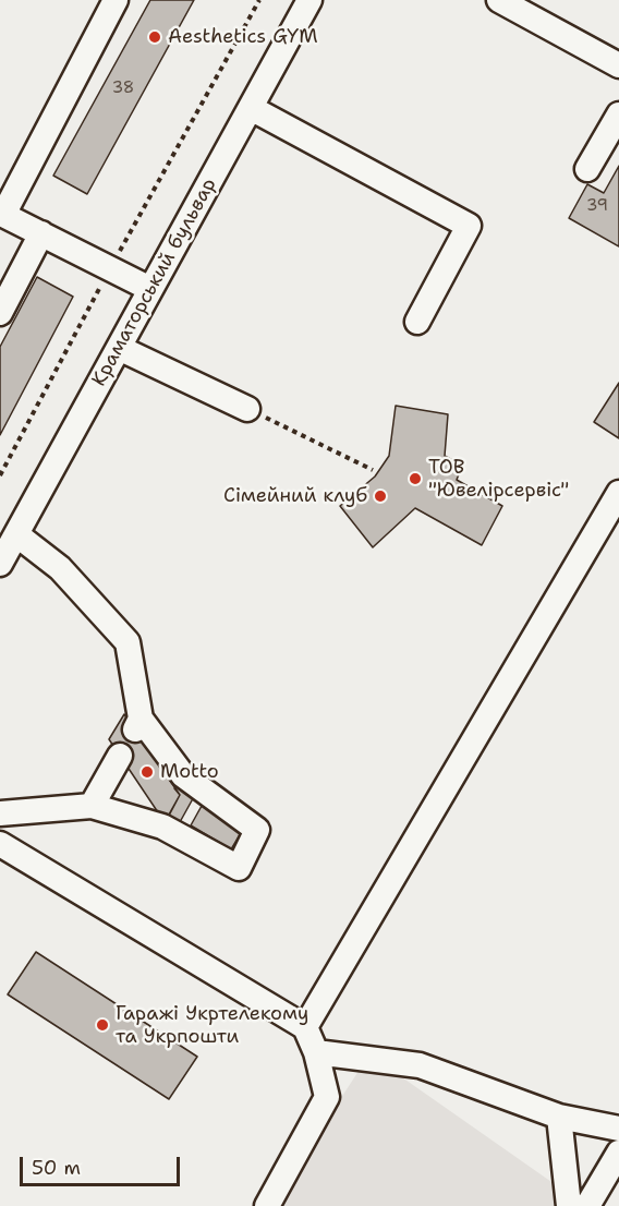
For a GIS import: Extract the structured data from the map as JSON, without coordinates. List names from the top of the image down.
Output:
{
  "streets": {
    "street": ["Краматорський бульвар"]
  },
  "places": [
    "Aesthetics GYM",
    "ТОВ \"Ювелірсервіс\"",
    "Сімейний клуб",
    "Motto",
    "Гаражі Укртелекому та Укрпошти"
  ],
  "house_numbers": ["38", "39"],
  "scale_bar": "50 m"
}
